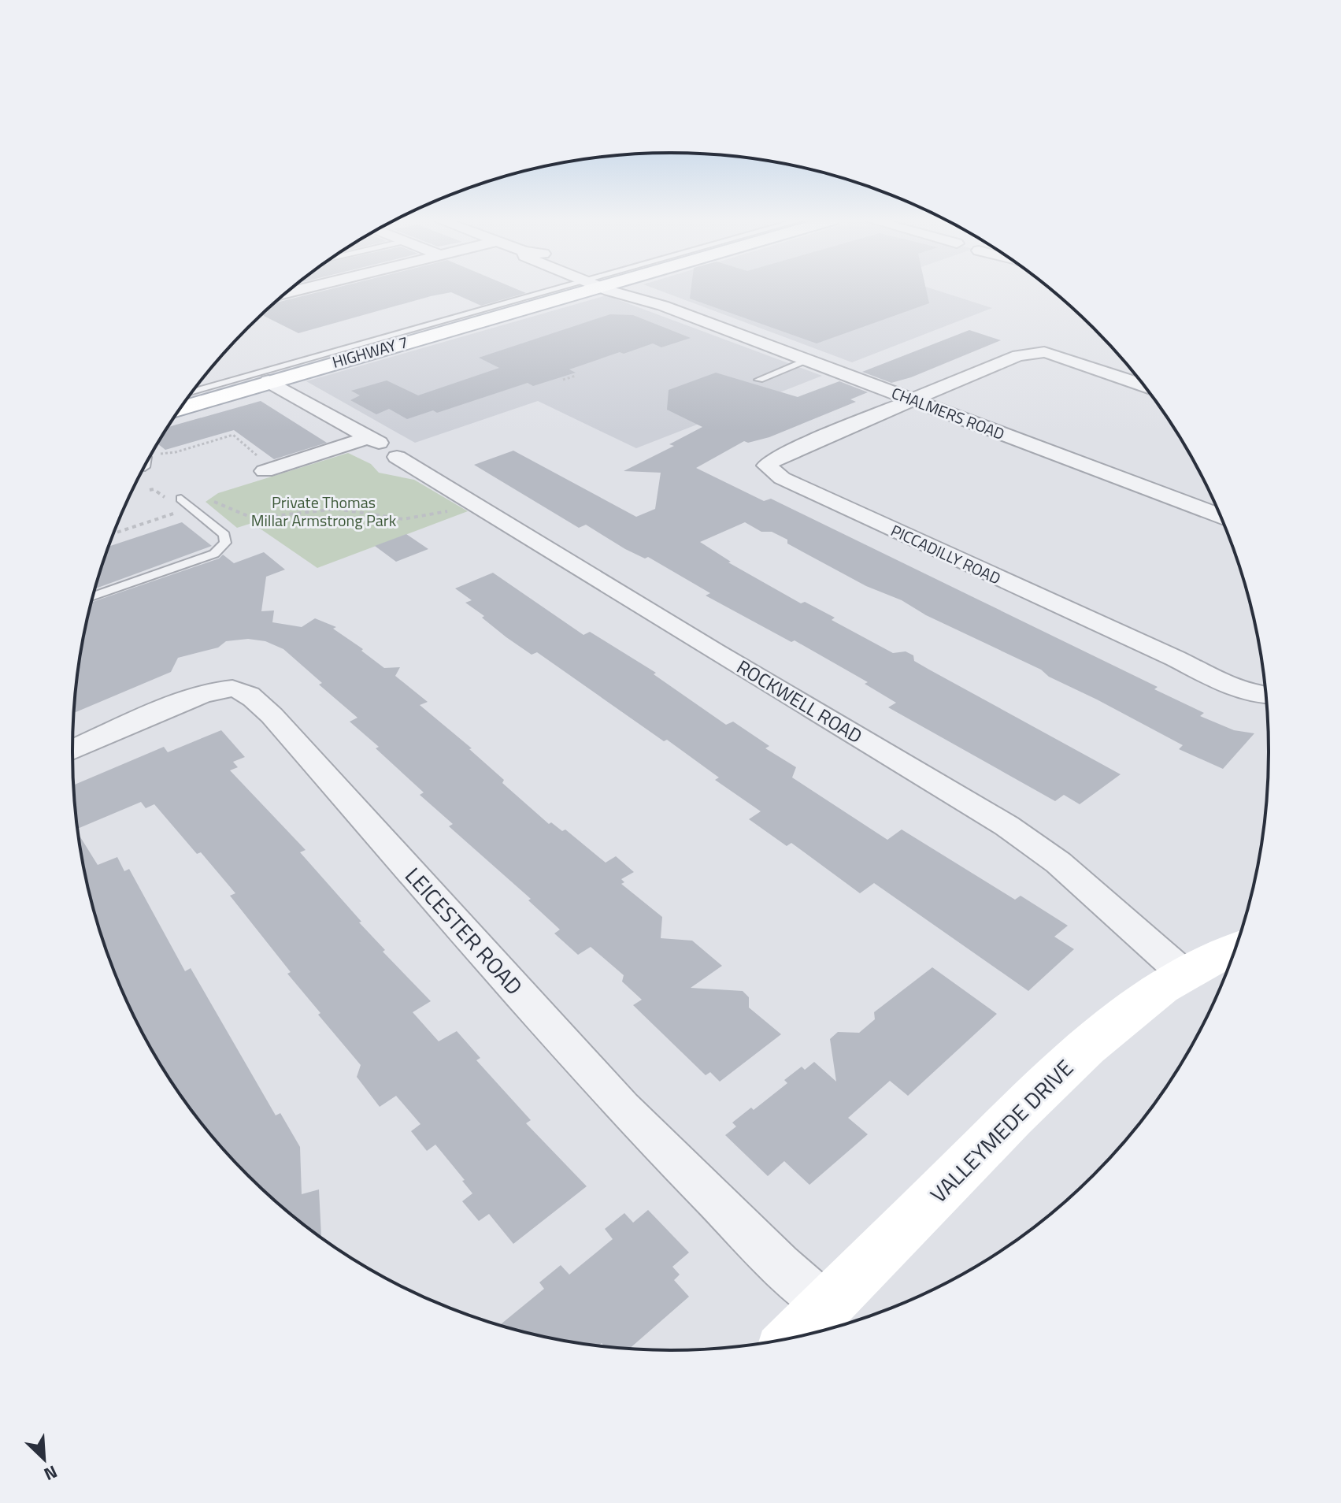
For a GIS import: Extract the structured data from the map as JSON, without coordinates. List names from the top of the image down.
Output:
{
  "streets": {
    "main road": ["HIGHWAY 7", "VALLEYMEDE DRIVE"],
    "street": [
      "CHALMERS ROAD",
      "PICCADILLY ROAD",
      "ROCKWELL ROAD",
      "LEICESTER ROAD"
    ]
  },
  "crossings": [
    ["HIGHWAY 7", "ROCKWELL ROAD"],
    ["CHALMERS ROAD", "PICCADILLY ROAD"],
    ["ROCKWELL ROAD", "VALLEYMEDE DRIVE"],
    ["LEICESTER ROAD", "VALLEYMEDE DRIVE"]
  ],
  "parks": ["Private Thomas Millar Armstrong Park"],
  "north": "bottom right"
}
